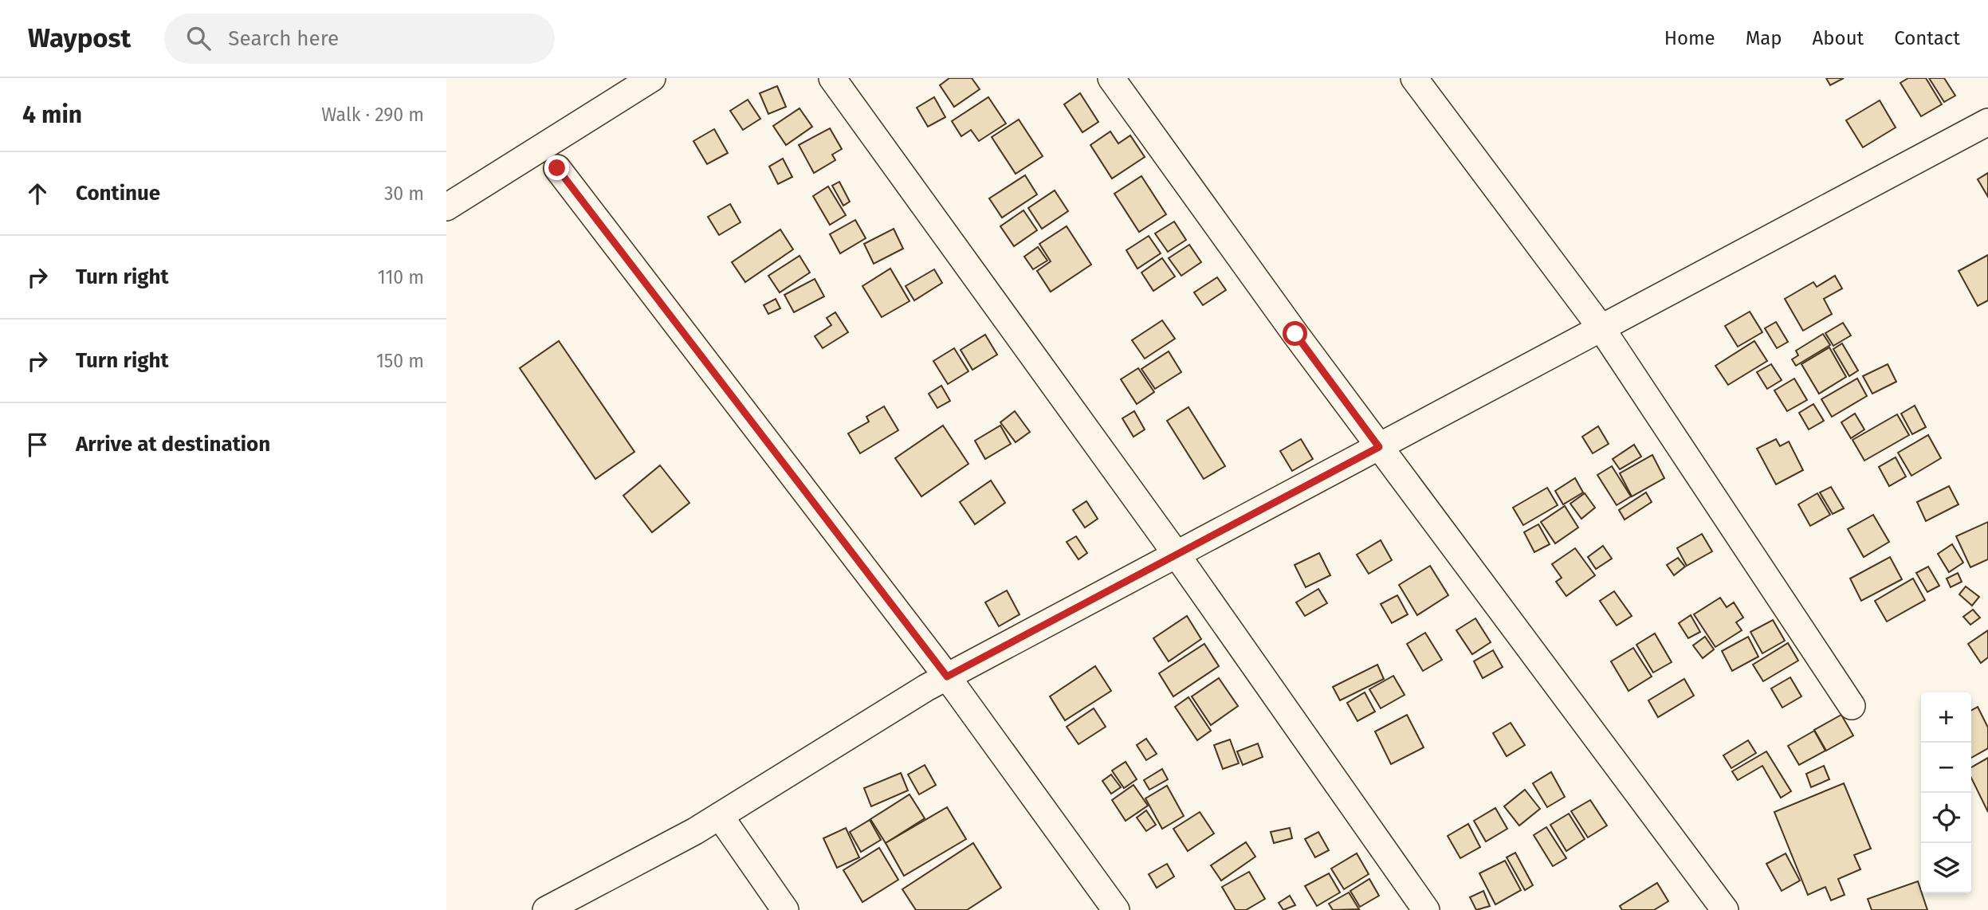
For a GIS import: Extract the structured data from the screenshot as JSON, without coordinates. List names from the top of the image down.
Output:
{
  "page": {
    "header": "Waypost",
    "search": "Search here",
    "nav": [
      "Home",
      "Map",
      "About",
      "Contact"
    ],
    "heading": ["4 min", "Walk · 290 m"],
    "list": [
      ["Continue", "30 m"],
      ["Turn right", "110 m"],
      ["Turn right", "150 m"],
      "Arrive at destination"
    ],
    "map_buttons": ["+", "−"]
  }
}
